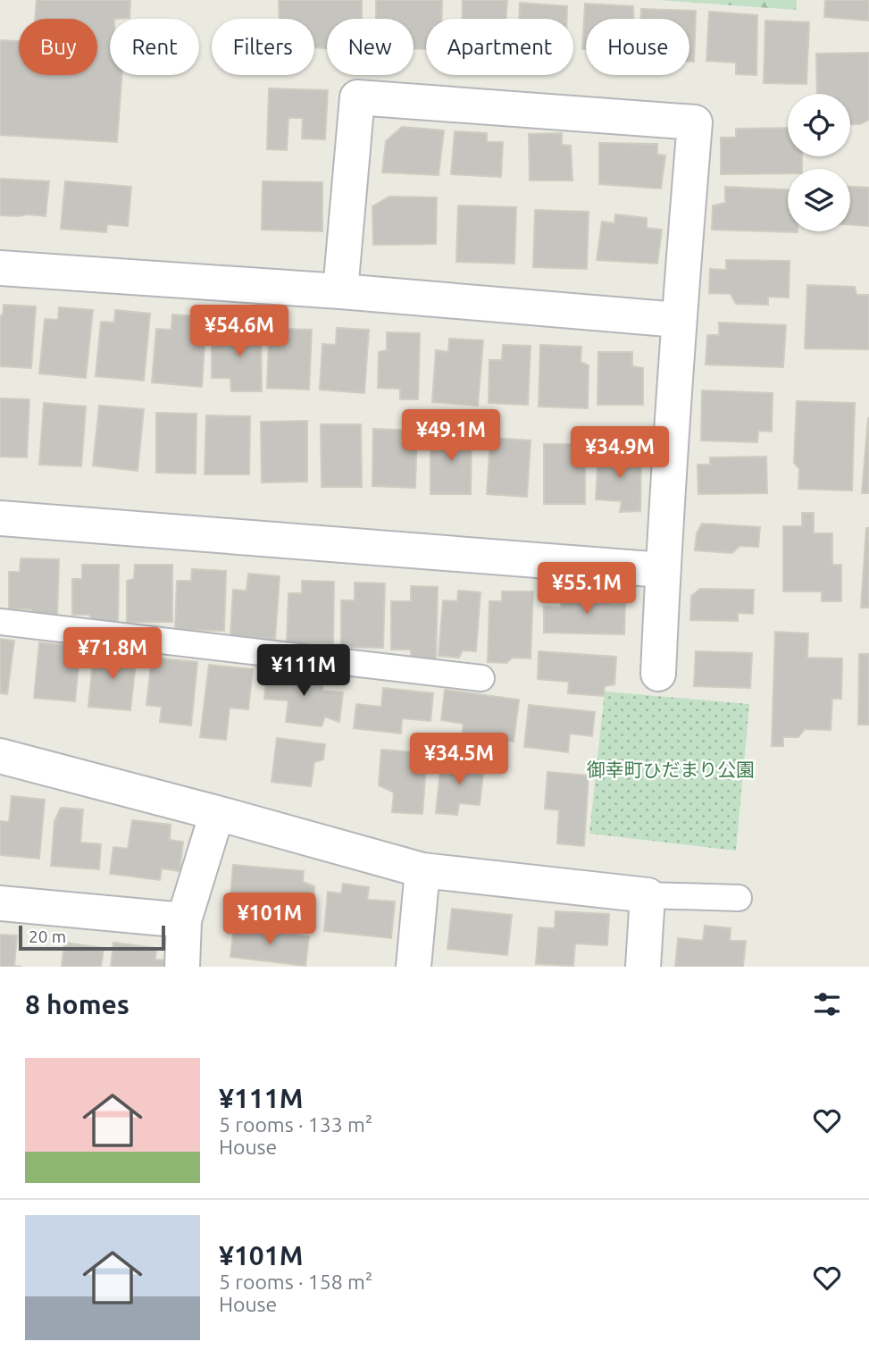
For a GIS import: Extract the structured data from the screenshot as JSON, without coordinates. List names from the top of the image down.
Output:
{
  "parks": ["御幸町ひだまり公園"],
  "scale_bar": "20 m",
  "page": {
    "chip": [
      "Buy",
      "Rent",
      "Filters",
      "New",
      "Apartment",
      "House"
    ],
    "price": [
      "¥54.6M",
      "¥49.1M",
      "¥34.9M",
      "¥55.1M",
      "¥71.8M",
      "¥111M",
      "¥34.5M",
      "¥101M"
    ],
    "scale": "20 m",
    "heading": "8 homes",
    "list": [
      {
        "name": "¥111M",
        "note": "5 rooms · 133 m² · House"
      },
      {
        "name": "¥101M",
        "note": "5 rooms · 158 m² · House"
      }
    ]
  }
}
